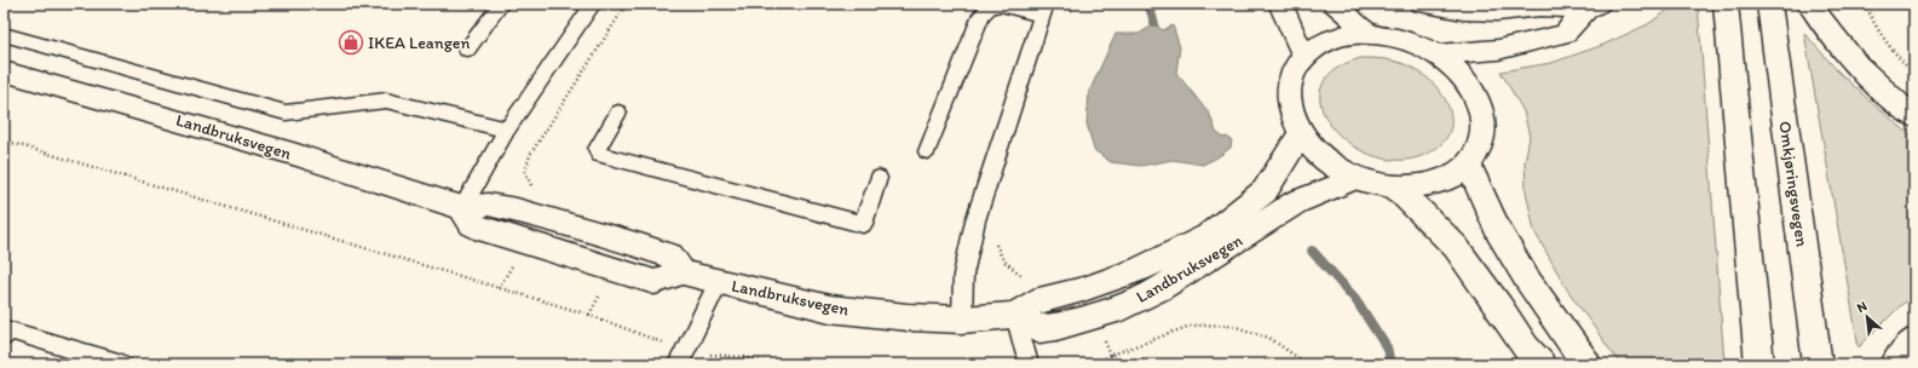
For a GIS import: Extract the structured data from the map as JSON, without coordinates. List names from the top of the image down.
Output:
{
  "streets": {
    "main road": ["Landbruksvegen", "Omkjøringsvegen"]
  },
  "places": {
    "shop": ["IKEA Leangen"]
  },
  "north": "top left"
}
